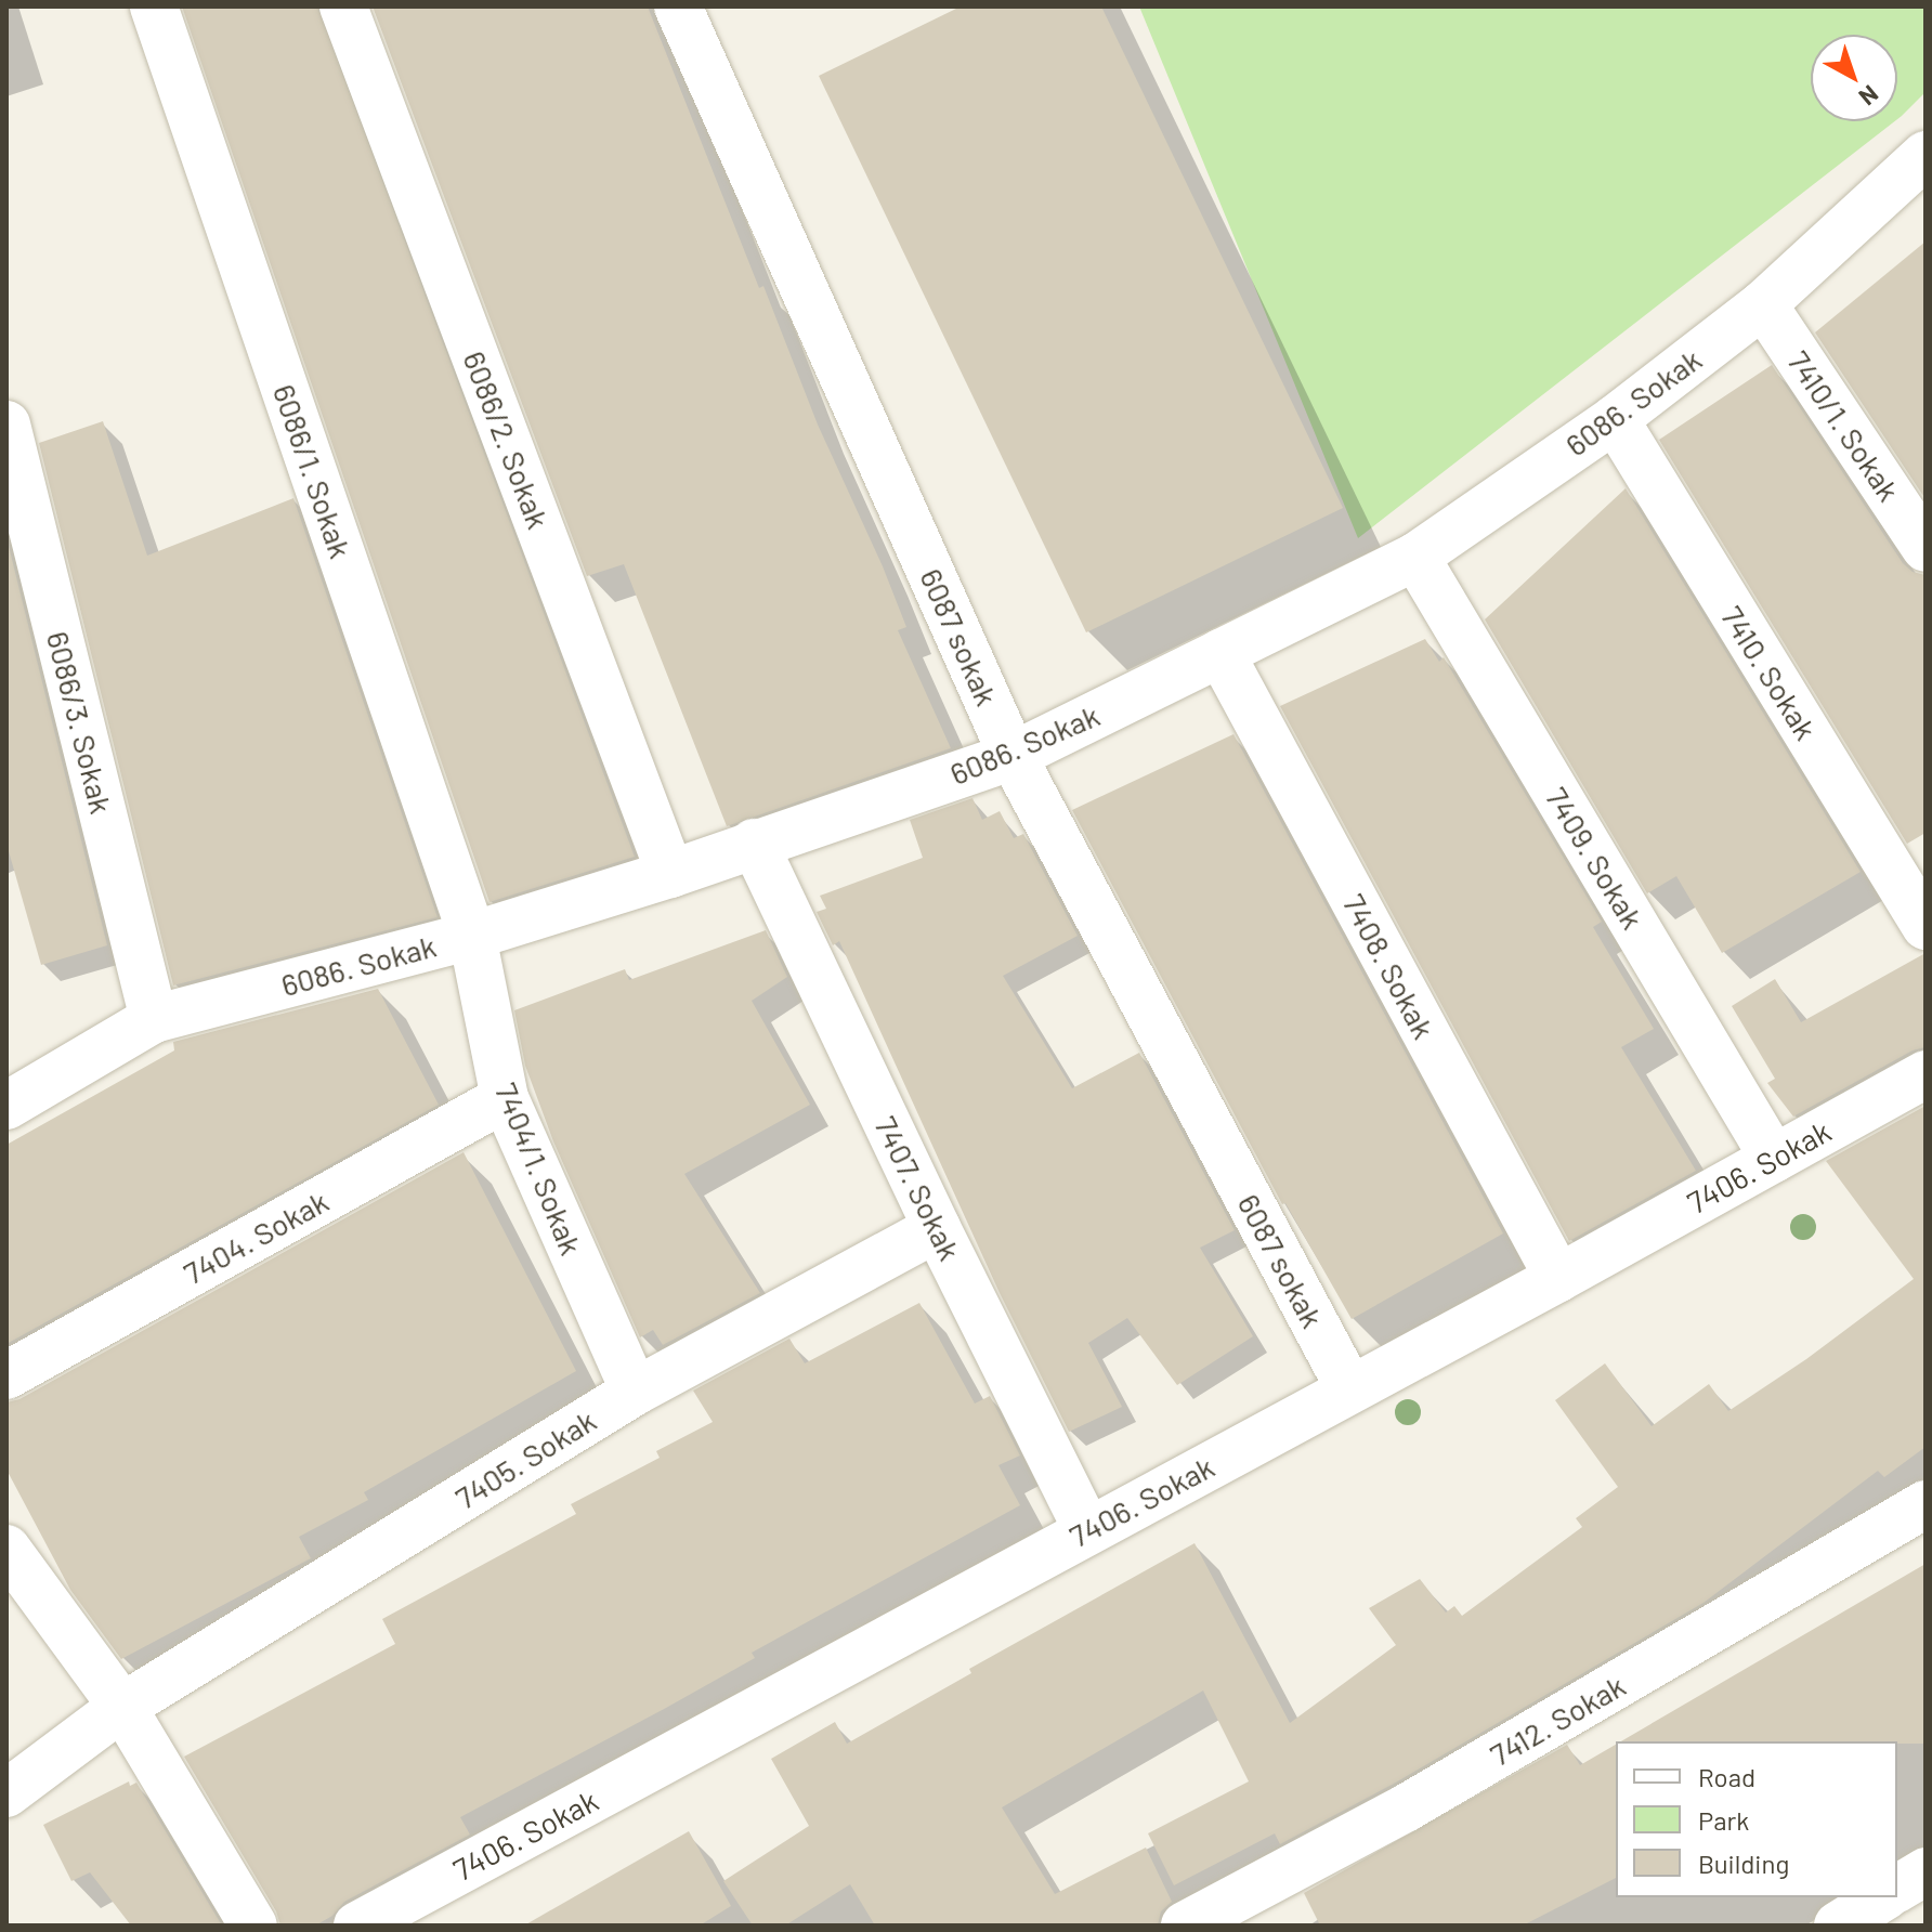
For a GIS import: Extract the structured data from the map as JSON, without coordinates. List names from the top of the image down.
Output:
{
  "streets": {
    "street": [
      "6086. Sokak",
      "7410/1. Sokak",
      "6086/2. Sokak",
      "6086/1. Sokak",
      "6087 sokak",
      "7410. Sokak",
      "6086/3. Sokak",
      "7409. Sokak",
      "7408. Sokak",
      "7406. Sokak",
      "7404/1. Sokak",
      "7407. Sokak",
      "7404. Sokak",
      "7405. Sokak",
      "7412. Sokak"
    ]
  },
  "crossings": [
    ["6086. Sokak", "7410/1. Sokak"],
    ["6086. Sokak", "6086/2. Sokak"],
    ["6086. Sokak", "6086/1. Sokak"],
    ["6086. Sokak", "6087 sokak"],
    ["6086. Sokak", "7410. Sokak"],
    ["6086. Sokak", "6086/3. Sokak"],
    ["6086. Sokak", "7409. Sokak"],
    ["6086. Sokak", "7408. Sokak"],
    ["6086. Sokak", "7404/1. Sokak"],
    ["6086. Sokak", "7407. Sokak"],
    ["6086/1. Sokak", "7404/1. Sokak"],
    ["6087 sokak", "7406. Sokak"],
    ["7409. Sokak", "7406. Sokak"],
    ["7408. Sokak", "7406. Sokak"],
    ["7406. Sokak", "7407. Sokak"],
    ["7404/1. Sokak", "7404. Sokak"],
    ["7404/1. Sokak", "7405. Sokak"],
    ["7407. Sokak", "7405. Sokak"]
  ],
  "legend": ["Road", "Park", "Building"],
  "north": "bottom right"
}
